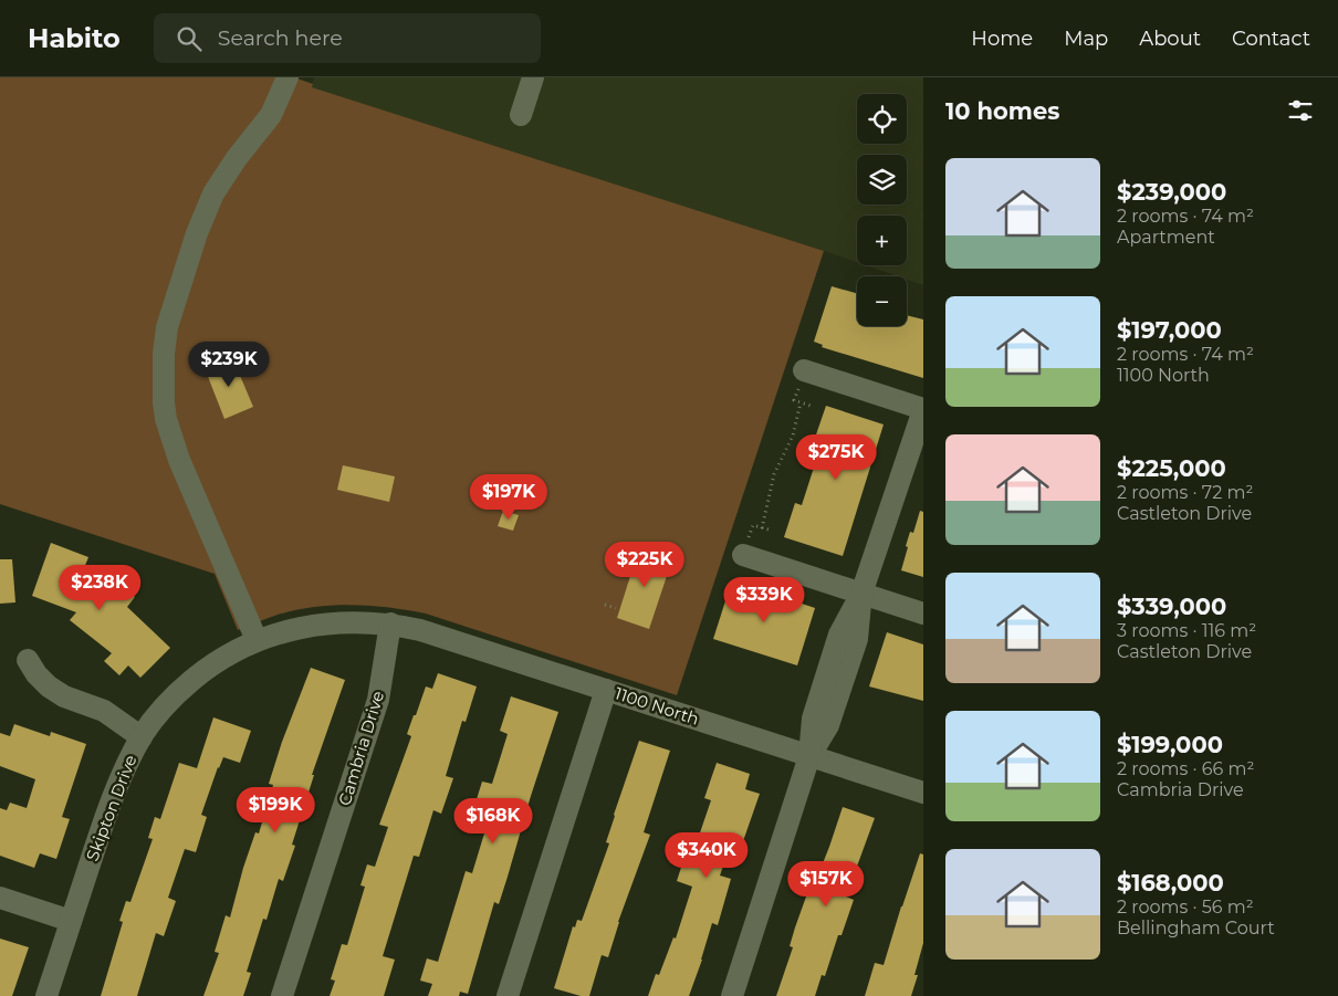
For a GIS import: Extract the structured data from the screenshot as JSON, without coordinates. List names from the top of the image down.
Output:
{
  "streets": {
    "street": ["1100 North", "Cambria Drive", "Skipton Drive"]
  },
  "crossings": [
    ["1100 North", "Cambria Drive"],
    ["1100 North", "Skipton Drive"],
    ["Cambria Drive", "Skipton Drive"]
  ],
  "page": {
    "header": "Habito",
    "search": "Search here",
    "nav": [
      "Home",
      "Map",
      "About",
      "Contact"
    ],
    "heading": "10 homes",
    "map_buttons": ["+", "−"],
    "list": [
      {
        "name": "$239,000",
        "note": "2 rooms · 74 m² · Apartment"
      },
      {
        "name": "$197,000",
        "note": "2 rooms · 74 m² · 1100 North"
      },
      {
        "name": "$225,000",
        "note": "2 rooms · 72 m² · Castleton Drive"
      },
      {
        "name": "$339,000",
        "note": "3 rooms · 116 m² · Castleton Drive"
      },
      {
        "name": "$199,000",
        "note": "2 rooms · 66 m² · Cambria Drive"
      },
      {
        "name": "$168,000",
        "note": "2 rooms · 56 m² · Bellingham Court"
      }
    ],
    "price": [
      "$239K",
      "$275K",
      "$197K",
      "$225K",
      "$238K",
      "$339K",
      "$199K",
      "$168K",
      "$340K",
      "$157K"
    ]
  }
}
